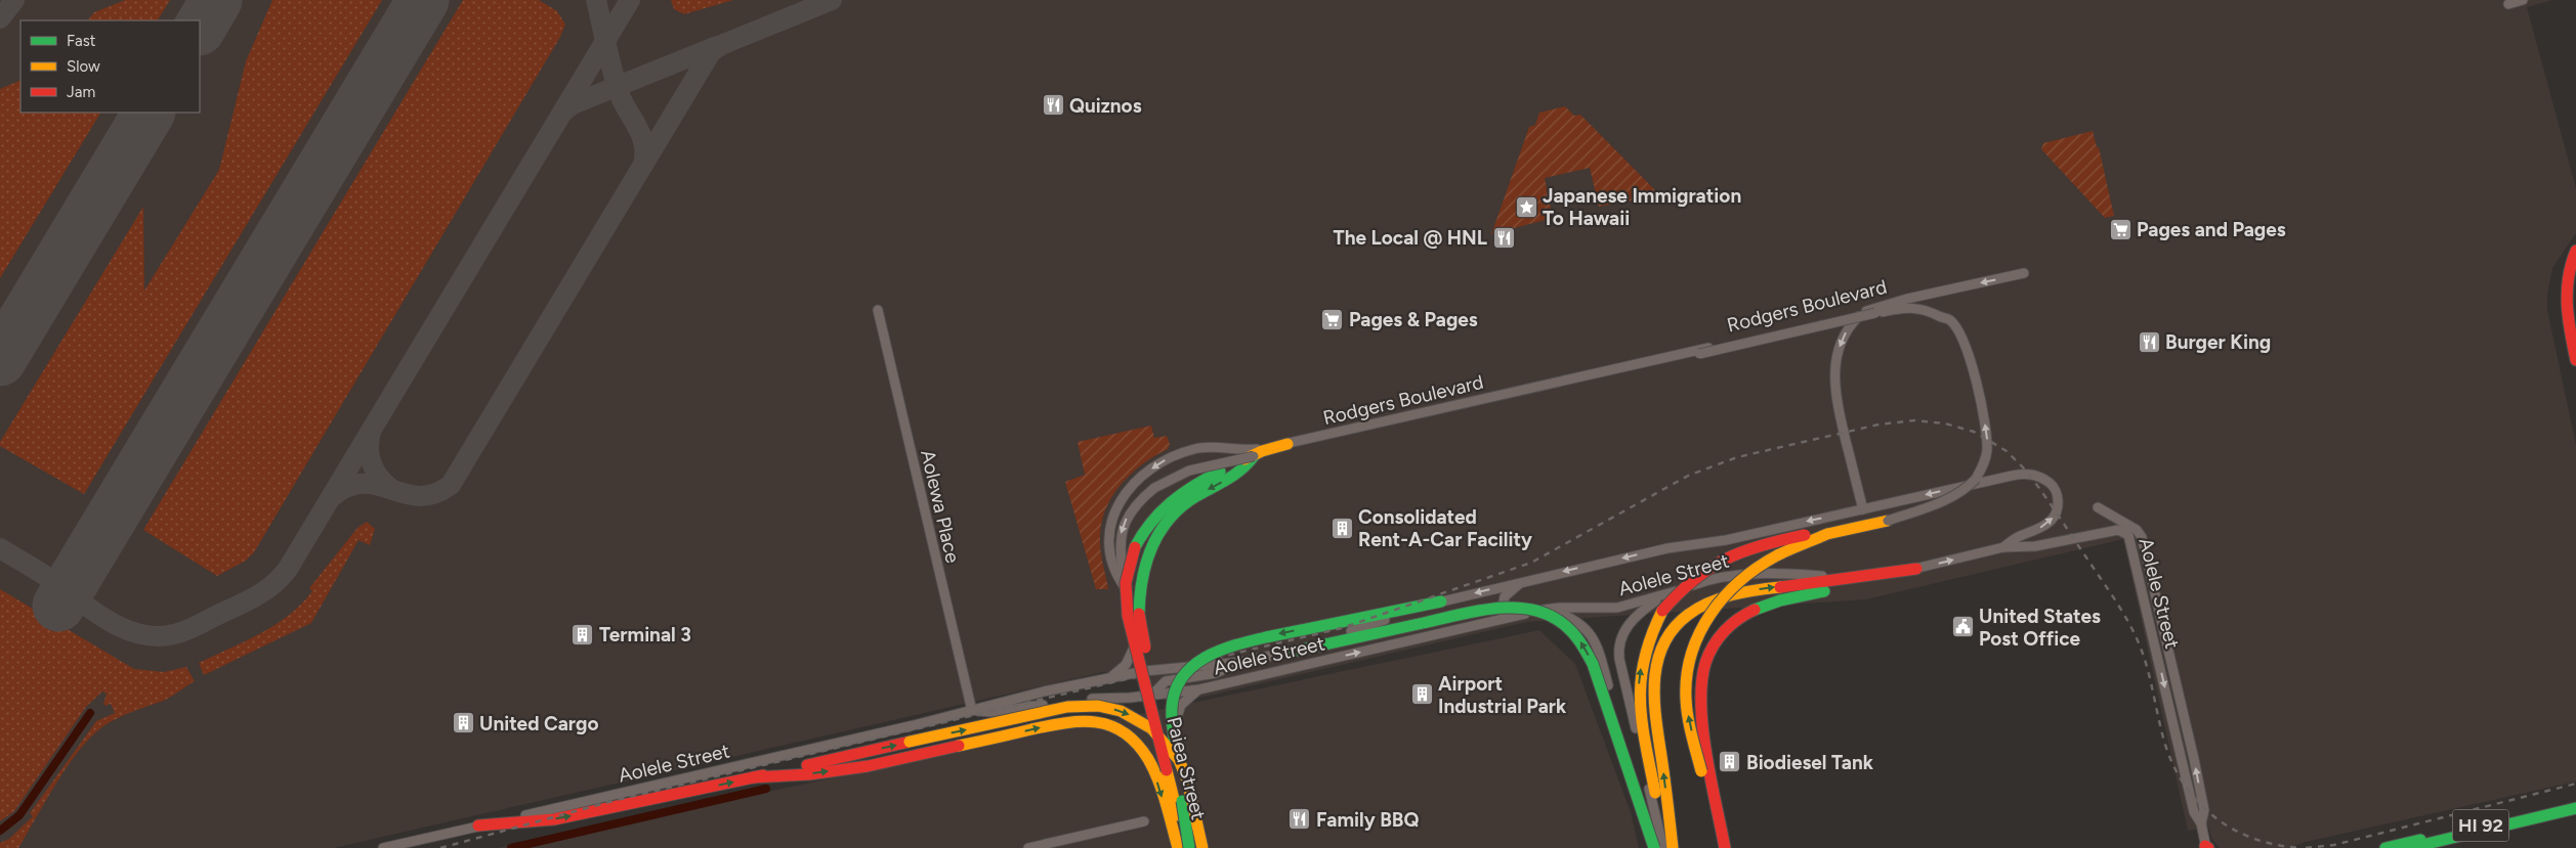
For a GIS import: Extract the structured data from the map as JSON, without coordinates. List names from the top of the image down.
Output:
{
  "streets": {
    "main road": ["HI 92"],
    "street": [
      "Rodgers Boulevard",
      "Aolewa Place",
      "Aolele Street",
      "Paiea Street"
    ]
  },
  "crossings": [
    ["Rodgers Boulevard", "Aolele Street"],
    ["Rodgers Boulevard", "Paiea Street"],
    ["Aolewa Place", "Aolele Street"],
    ["Aolele Street", "Paiea Street"]
  ],
  "places": {
    "restaurant": [
      "Quiznos",
      "The Local @ HNL",
      "Burger King",
      "Family BBQ"
    ],
    "place": ["Japanese Immigration To Hawaii"],
    "supermarket": ["Pages and Pages", "Pages & Pages"],
    "building": [
      "Consolidated Rent-A-Car Facility",
      "Terminal 3",
      "Airport Industrial Park",
      "United Cargo",
      "Biodiesel Tank"
    ],
    "public building": ["United States Post Office"]
  },
  "legend": ["Fast", "Slow", "Jam"]
}
